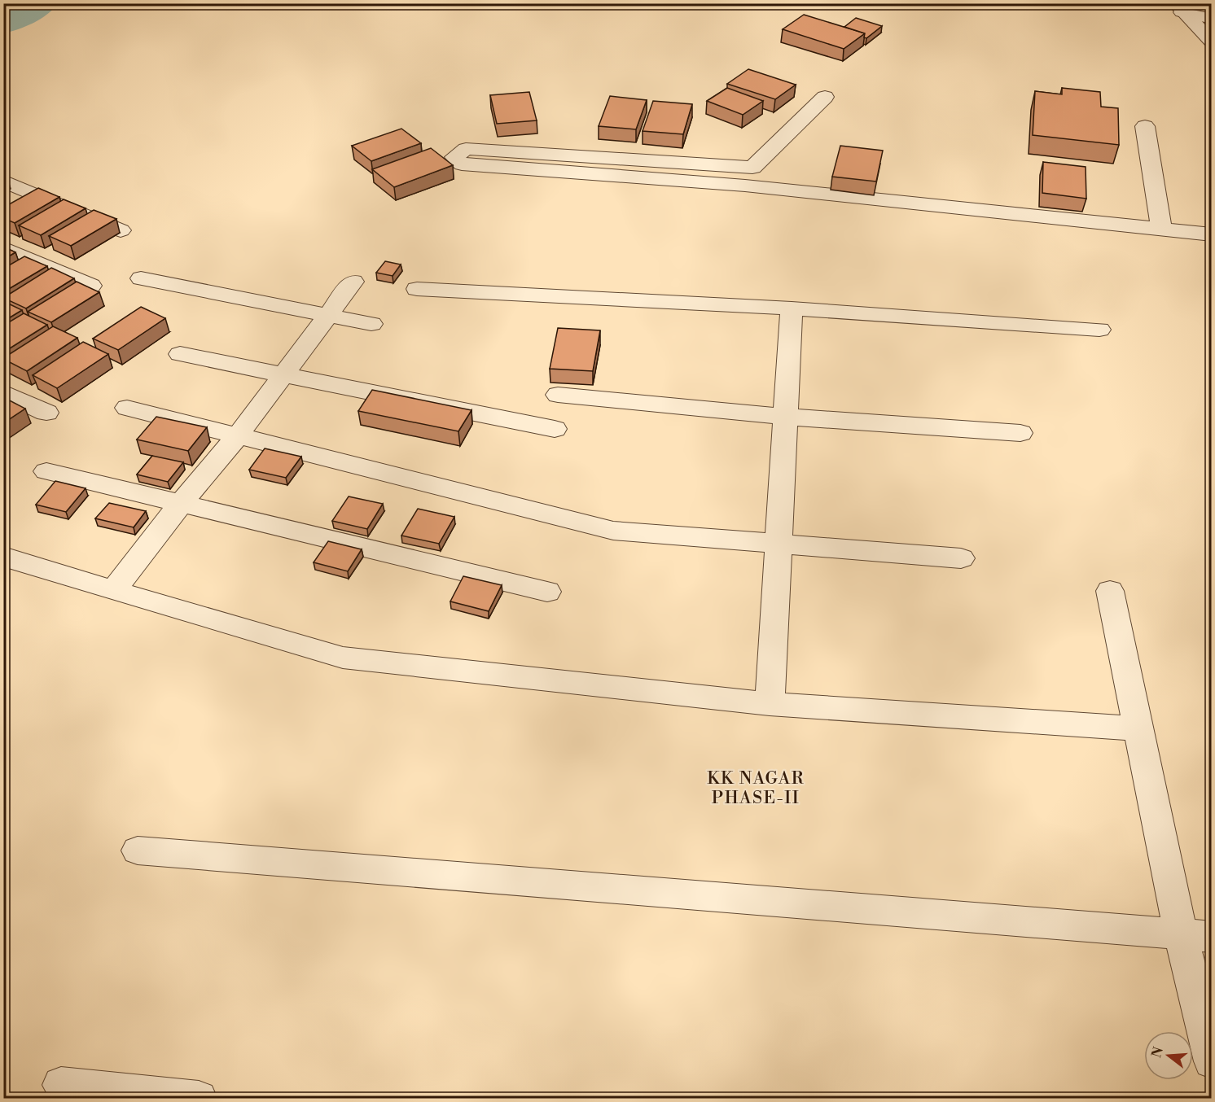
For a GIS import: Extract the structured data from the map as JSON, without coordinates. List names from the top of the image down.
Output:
{
  "districts": ["KK NAGAR PHASE-II"],
  "north": "left"
}
